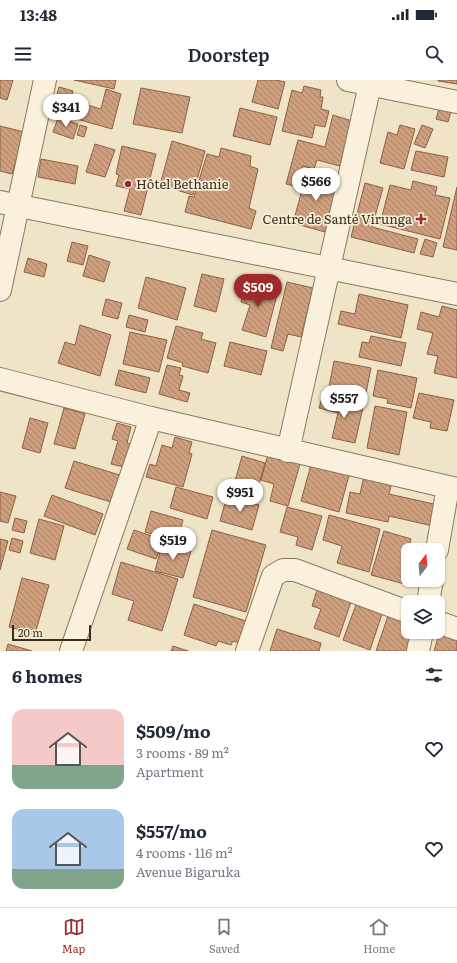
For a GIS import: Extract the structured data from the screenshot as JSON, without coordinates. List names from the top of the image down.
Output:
{
  "places": {
    "other": ["Hôtel Bethanie"],
    "health": ["Centre de Santé Virunga"]
  },
  "scale_bar": "20 m",
  "north": "top",
  "page": {
    "status": "13:48",
    "header": "Doorstep",
    "price": [
      "$341",
      "$566",
      "$509",
      "$557",
      "$951",
      "$519"
    ],
    "scale": "20 m",
    "heading": "6 homes",
    "list": [
      {
        "name": "$509/mo",
        "note": "3 rooms · 89 m² · Apartment"
      },
      {
        "name": "$557/mo",
        "note": "4 rooms · 116 m² · Avenue Bigaruka"
      }
    ],
    "tabs": ["Map", "Saved", "Home"]
  }
}
